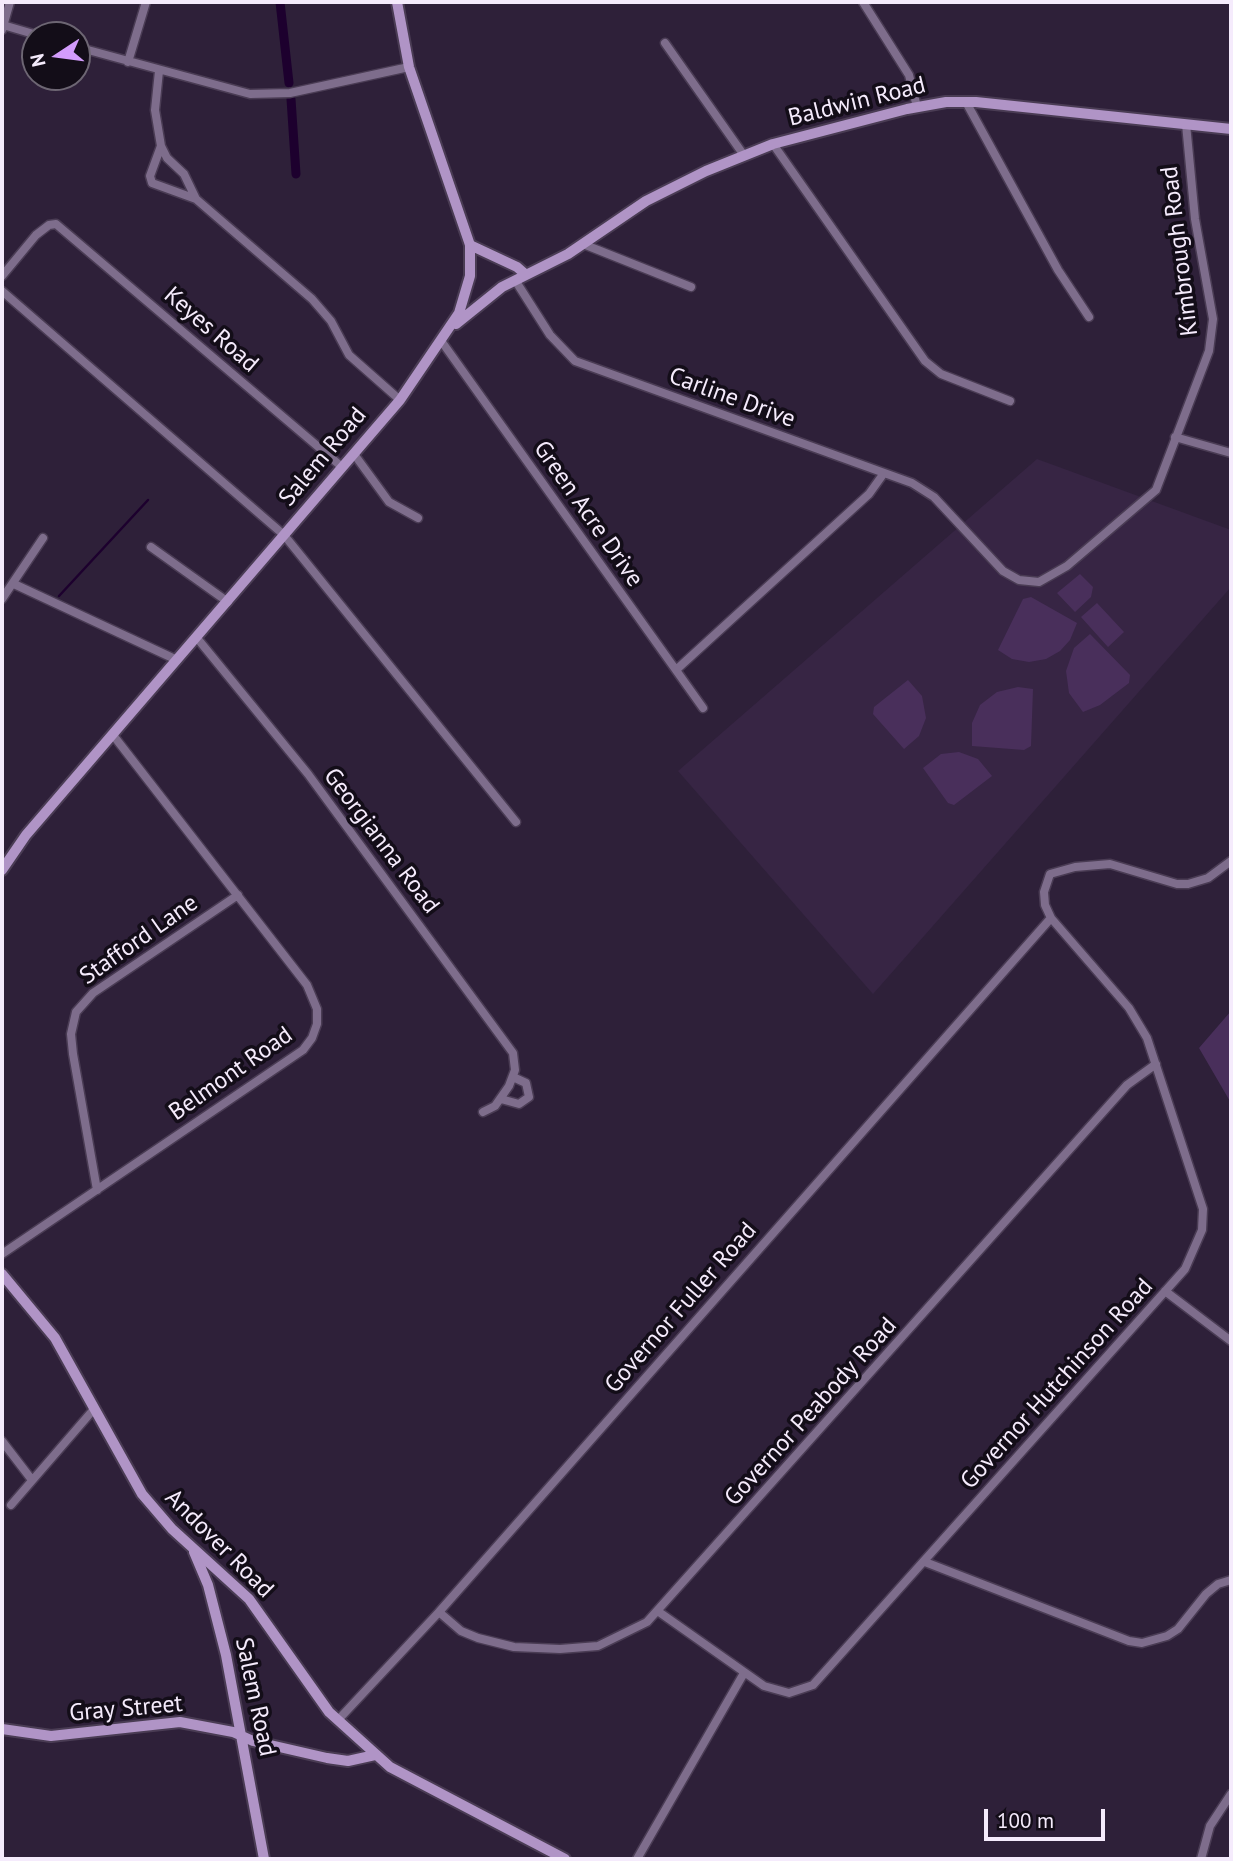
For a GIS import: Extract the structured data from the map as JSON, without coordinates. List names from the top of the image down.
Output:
{
  "streets": {
    "main road": [
      "Baldwin Road",
      "Salem Road",
      "Andover Road",
      "Gray Street"
    ],
    "street": [
      "Kimbrough Road",
      "Keyes Road",
      "Carline Drive",
      "Green Acre Drive",
      "Georgianna Road",
      "Stafford Lane",
      "Belmont Road",
      "Governor Fuller Road",
      "Governor Hutchinson Road",
      "Governor Peabody Road"
    ]
  },
  "crossings": [
    ["Baldwin Road", "Kimbrough Road"],
    ["Baldwin Road", "Carline Drive"],
    ["Baldwin Road", "Salem Road"],
    ["Baldwin Road", "Green Acre Drive"],
    ["Kimbrough Road", "Carline Drive"],
    ["Keyes Road", "Salem Road"],
    ["Salem Road", "Green Acre Drive"],
    ["Salem Road", "Georgianna Road"],
    ["Salem Road", "Belmont Road"],
    ["Salem Road", "Andover Road"],
    ["Salem Road", "Gray Street"],
    ["Stafford Lane", "Belmont Road"],
    ["Governor Fuller Road", "Governor Hutchinson Road"],
    ["Governor Fuller Road", "Governor Peabody Road"],
    ["Governor Fuller Road", "Andover Road"],
    ["Governor Hutchinson Road", "Governor Peabody Road"],
    ["Andover Road", "Gray Street"]
  ],
  "scale_bar": "100 m",
  "north": "left"
}
